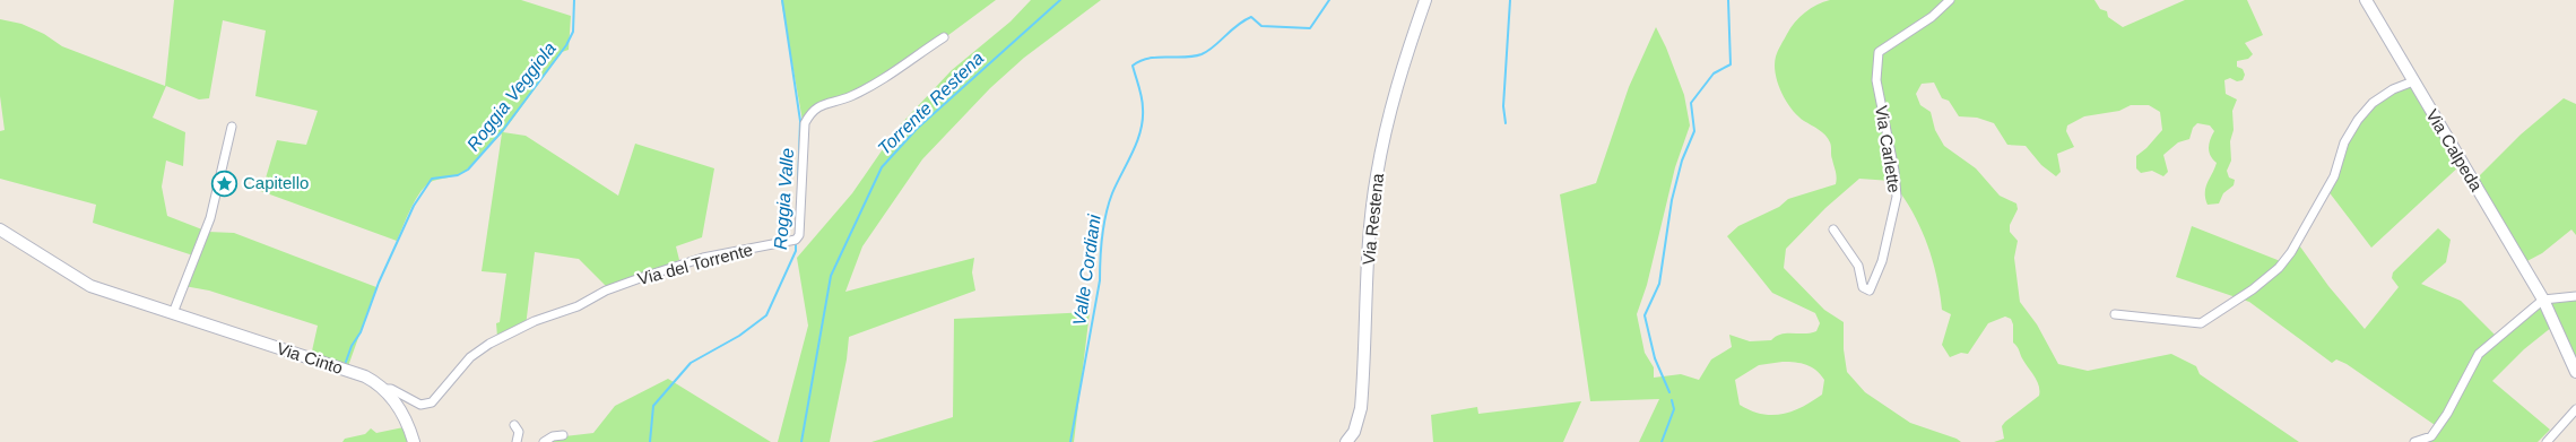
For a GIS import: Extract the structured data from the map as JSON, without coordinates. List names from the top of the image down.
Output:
{
  "streets": {
    "street": [
      "Via Carlette",
      "Via Calpeda",
      "Via Restena",
      "Via del Torrente",
      "Via Cinto"
    ]
  },
  "crossings": [
    ["Via del Torrente", "Via Cinto"]
  ],
  "water": [
    "Roggia Veggiola",
    "Torrente Restena",
    "Roggia Valle",
    "Valle Cordiani"
  ],
  "places": {
    "place": ["Capitello"]
  }
}
